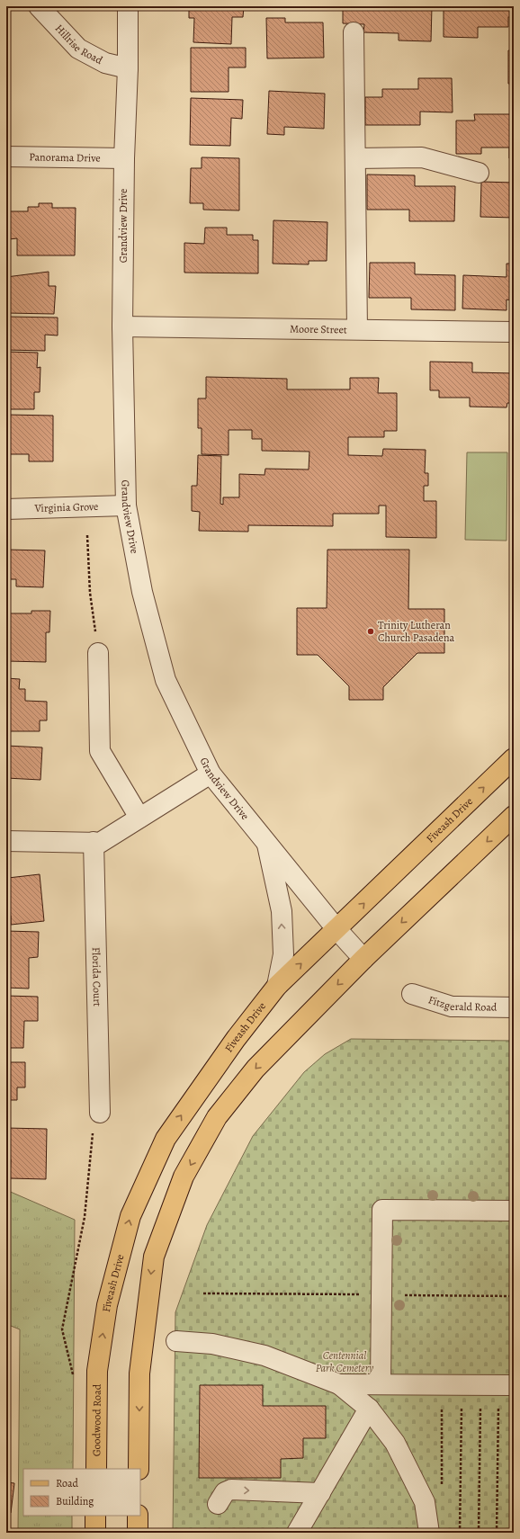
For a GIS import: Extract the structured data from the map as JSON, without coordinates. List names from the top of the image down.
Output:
{
  "streets": {
    "main road": ["Fiveash Drive", "Goodwood Road"],
    "street": [
      "Hillrise Road",
      "Panorama Drive",
      "Grandview Drive",
      "Moore Street",
      "Virginia Grove",
      "Florida Court",
      "Fitzgerald Road"
    ]
  },
  "crossings": [
    ["Hillrise Road", "Grandview Drive"],
    ["Panorama Drive", "Grandview Drive"],
    ["Grandview Drive", "Moore Street"],
    ["Grandview Drive", "Virginia Grove"],
    ["Grandview Drive", "Fiveash Drive"],
    ["Fiveash Drive", "Goodwood Road"]
  ],
  "parks": ["Centennial Park Cemetery"],
  "places": ["Trinity Lutheran Church Pasadena"],
  "legend": ["Road", "Building"]
}
